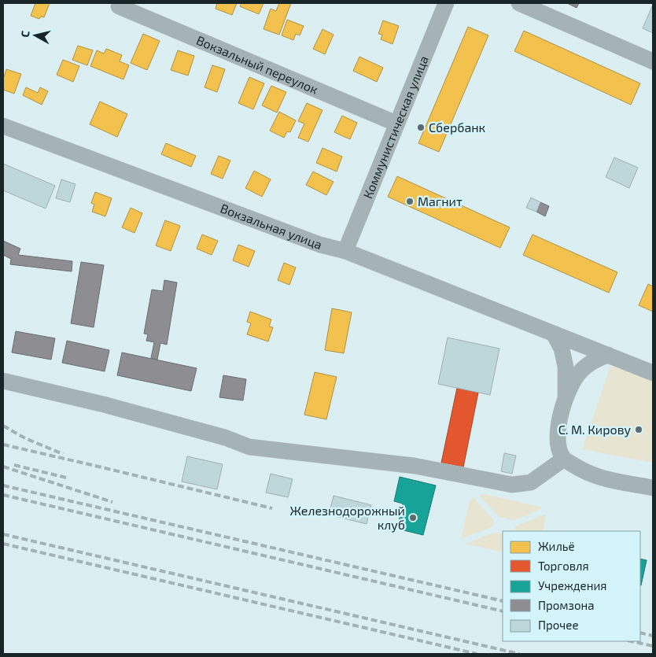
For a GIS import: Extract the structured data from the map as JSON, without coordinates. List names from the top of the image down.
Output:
{
  "streets": {
    "street": ["Вокзальный переулок", "Коммунистическая улица", "Вокзальная улица"]
  },
  "crossings": [
    ["Вокзальный переулок", "Коммунистическая улица"],
    ["Коммунистическая улица", "Вокзальная улица"]
  ],
  "places": [
    "Сбербанк",
    "Магнит",
    "С. М. Кирову",
    "Железнодорожный клуб"
  ],
  "legend": [
    "Жильё",
    "Торговля",
    "Учреждения",
    "Промзона",
    "Прочее"
  ],
  "north": "left"
}
